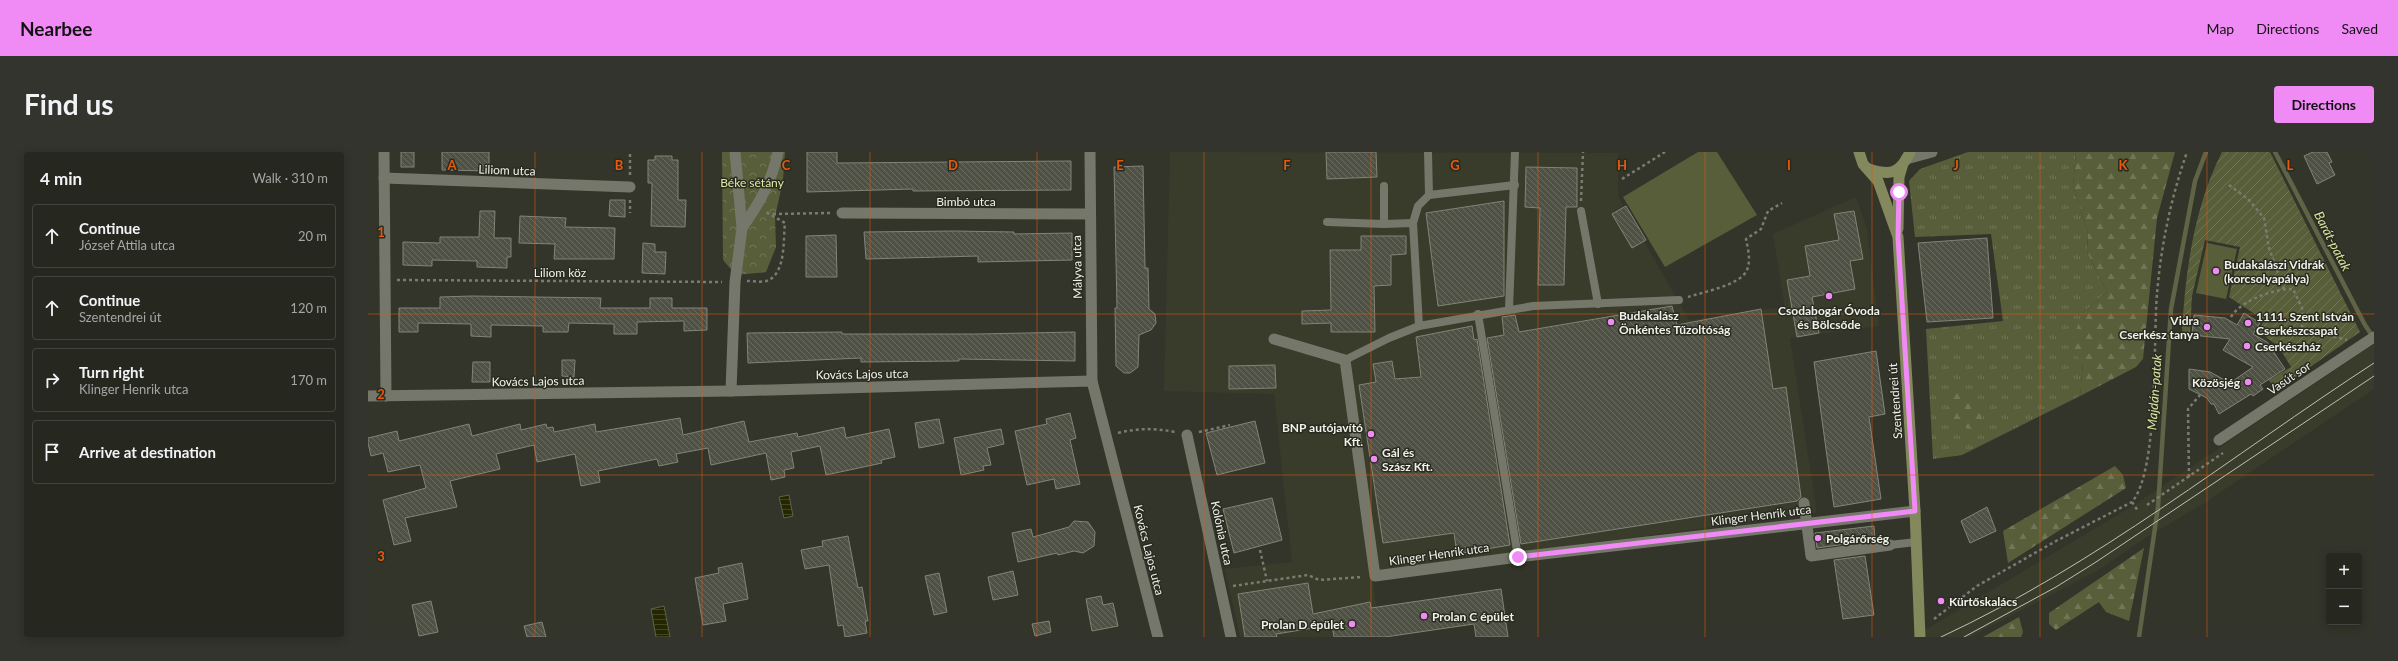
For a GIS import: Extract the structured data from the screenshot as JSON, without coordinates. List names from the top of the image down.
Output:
{
  "streets": {
    "main road": ["Szentendrei út"],
    "street": [
      "Liliom utca",
      "Bimbó utca",
      "Mályva utca",
      "Kovács Lajos utca",
      "Vasút sor",
      "Klinger Henrik utca",
      "Kolónia utca"
    ],
    "path": ["Liliom köz"]
  },
  "crossings": [
    ["Bimbó utca", "Mályva utca"],
    ["Mályva utca", "Kovács Lajos utca"],
    ["Szentendrei út", "Klinger Henrik utca"]
  ],
  "water": ["Barát-patak", "Majdán-patak"],
  "parks": ["Béke sétány"],
  "places": [
    "Budakalászi Vidrák (korcsolyapálya)",
    "Csodabogár Óvoda és Bölcsőde",
    "Budakalász Önkéntes Tűzoltóság",
    "1111. Szent István Cserkészcsapat",
    "Vidra Cserkész tanya",
    "Cserkészház",
    "Közösjég",
    "BNP autójavító Kft.",
    "Gál és Szász Kft.",
    "Polgárőrség",
    "Kürtőskalács",
    "Prolan C épület",
    "Prolan D épület"
  ],
  "page": {
    "header": "Nearbee",
    "nav": ["Map", "Directions", "Saved"],
    "buttons": "Directions",
    "title": "Find us",
    "heading": ["4 min", "Walk · 310 m"],
    "list": [
      ["Continue", "József Attila utca", "20 m"],
      ["Continue", "Szentendrei út", "120 m"],
      ["Turn right", "Klinger Henrik utca", "170 m"],
      "Arrive at destination"
    ],
    "map_buttons": ["+", "−"]
  },
  "grid": {
    "columns": [
      "A",
      "B",
      "C",
      "D",
      "E",
      "F",
      "G",
      "H",
      "I",
      "J",
      "K",
      "L"
    ],
    "rows": ["1", "2", "3"]
  }
}
